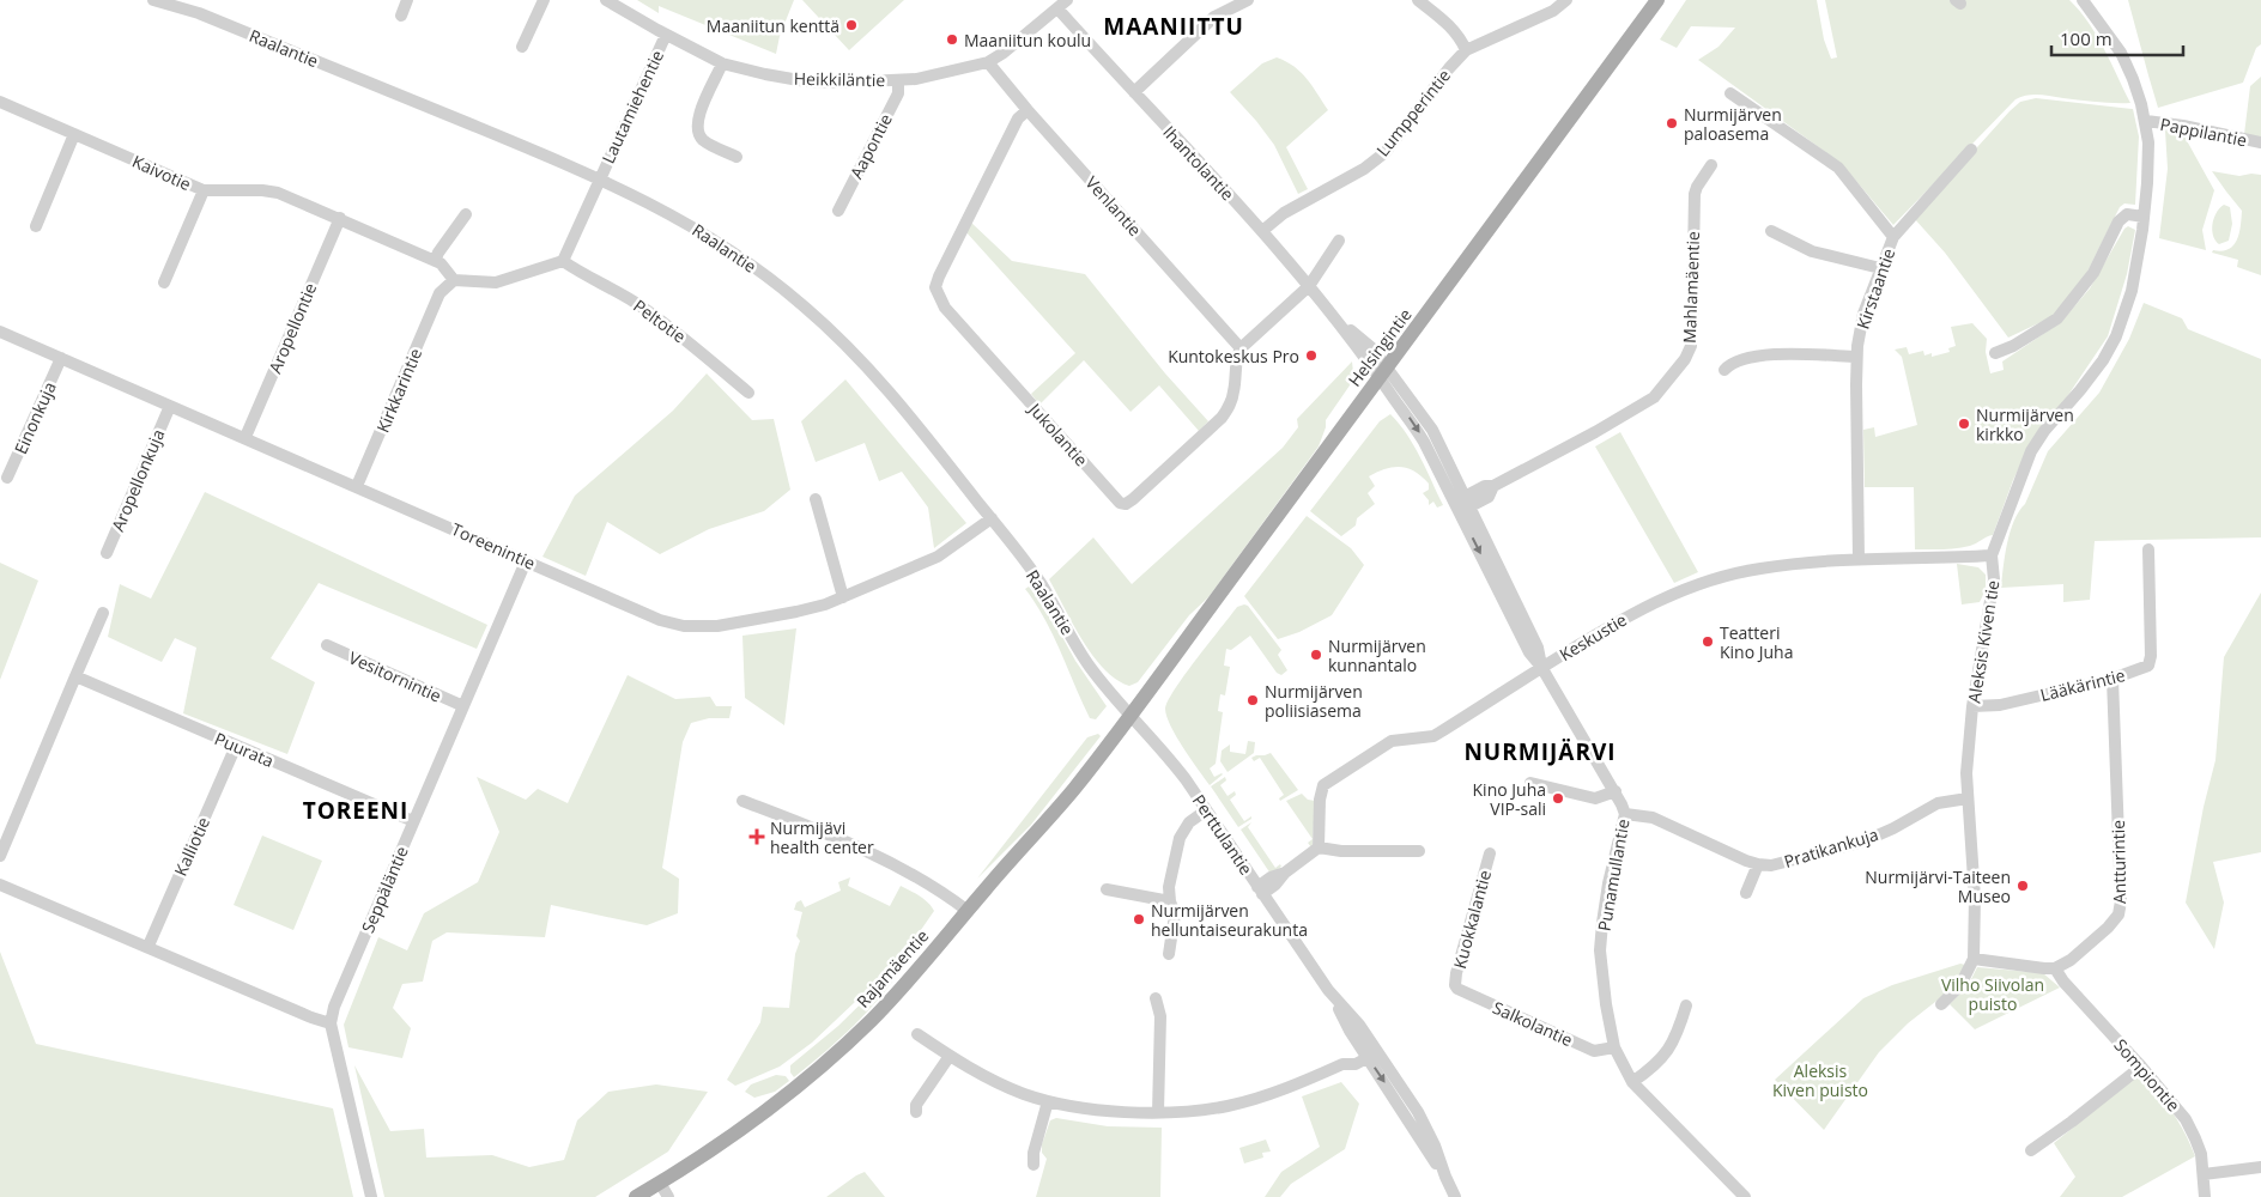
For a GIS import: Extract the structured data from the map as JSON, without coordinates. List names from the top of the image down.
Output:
{
  "streets": {
    "main road": ["Helsingintie", "Rajamäentie"],
    "street": [
      "Raalantie",
      "Heikkiläntie",
      "Lautamiehentie",
      "Lumpperintie",
      "Pappilantie",
      "Aapontie",
      "Ihantolantie",
      "Kaivotie",
      "Venlantie",
      "Mahlamäentie",
      "Kirstaantie",
      "Peltotie",
      "Aropellontie",
      "Kirkkarintie",
      "Einonkuja",
      "Jukolantie",
      "Aropellonkuja",
      "Toreenintie",
      "Keskustie",
      "Aleksis Kiven tie",
      "Vesitornintie",
      "Lääkärintie",
      "Puurata",
      "Perttulantie",
      "Kalliotie",
      "Pratikankuja",
      "Antturintie",
      "Punamullantie",
      "Seppäläntie",
      "Kuokkalantie",
      "Salkolantie",
      "Sompiontie"
    ]
  },
  "crossings": [
    ["Raalantie", "Lautamiehentie"],
    ["Raalantie", "Helsingintie"],
    ["Raalantie", "Toreenintie"],
    ["Raalantie", "Perttulantie"],
    ["Raalantie", "Rajamäentie"],
    ["Heikkiläntie", "Lautamiehentie"],
    ["Heikkiläntie", "Aapontie"],
    ["Heikkiläntie", "Ihantolantie"],
    ["Heikkiläntie", "Venlantie"],
    ["Lumpperintie", "Ihantolantie"],
    ["Pappilantie", "Aleksis Kiven tie"],
    ["Ihantolantie", "Helsingintie"],
    ["Ihantolantie", "Punamullantie"],
    ["Kaivotie", "Aropellontie"],
    ["Kaivotie", "Kirkkarintie"],
    ["Venlantie", "Jukolantie"],
    ["Mahlamäentie", "Punamullantie"],
    ["Kirstaantie", "Keskustie"],
    ["Aropellontie", "Toreenintie"],
    ["Helsingintie", "Perttulantie"],
    ["Helsingintie", "Punamullantie"],
    ["Helsingintie", "Rajamäentie"],
    ["Kirkkarintie", "Toreenintie"],
    ["Einonkuja", "Toreenintie"],
    ["Aropellonkuja", "Toreenintie"],
    ["Toreenintie", "Seppäläntie"],
    ["Keskustie", "Aleksis Kiven tie"],
    ["Keskustie", "Punamullantie"],
    ["Aleksis Kiven tie", "Lääkärintie"],
    ["Aleksis Kiven tie", "Pratikankuja"],
    ["Vesitornintie", "Seppäläntie"],
    ["Lääkärintie", "Antturintie"],
    ["Puurata", "Kalliotie"],
    ["Puurata", "Seppäläntie"],
    ["Perttulantie", "Rajamäentie"],
    ["Pratikankuja", "Punamullantie"],
    ["Antturintie", "Sompiontie"],
    ["Punamullantie", "Salkolantie"],
    ["Kuokkalantie", "Salkolantie"]
  ],
  "districts": ["MAANIITTU", "NURMIJÄRVI", "TOREENI"],
  "parks": ["Vilho Siivolan puisto", "Aleksis Kiven puisto"],
  "places": {
    "other": [
      "Maaniitun kenttä",
      "Maaniitun koulu",
      "Nurmijärven paloasema",
      "Kuntokeskus Pro",
      "Nurmijärven kirkko",
      "Teatteri Kino Juha",
      "Nurmijärven kunnantalo",
      "Nurmijärven poliisiasema",
      "Kino Juha VIP-sali",
      "Nurmijärvi-Taiteen Museo",
      "Nurmijärven helluntaiseurakunta"
    ],
    "health": ["Nurmijävi health center"]
  },
  "scale_bar": "100 m"
}
